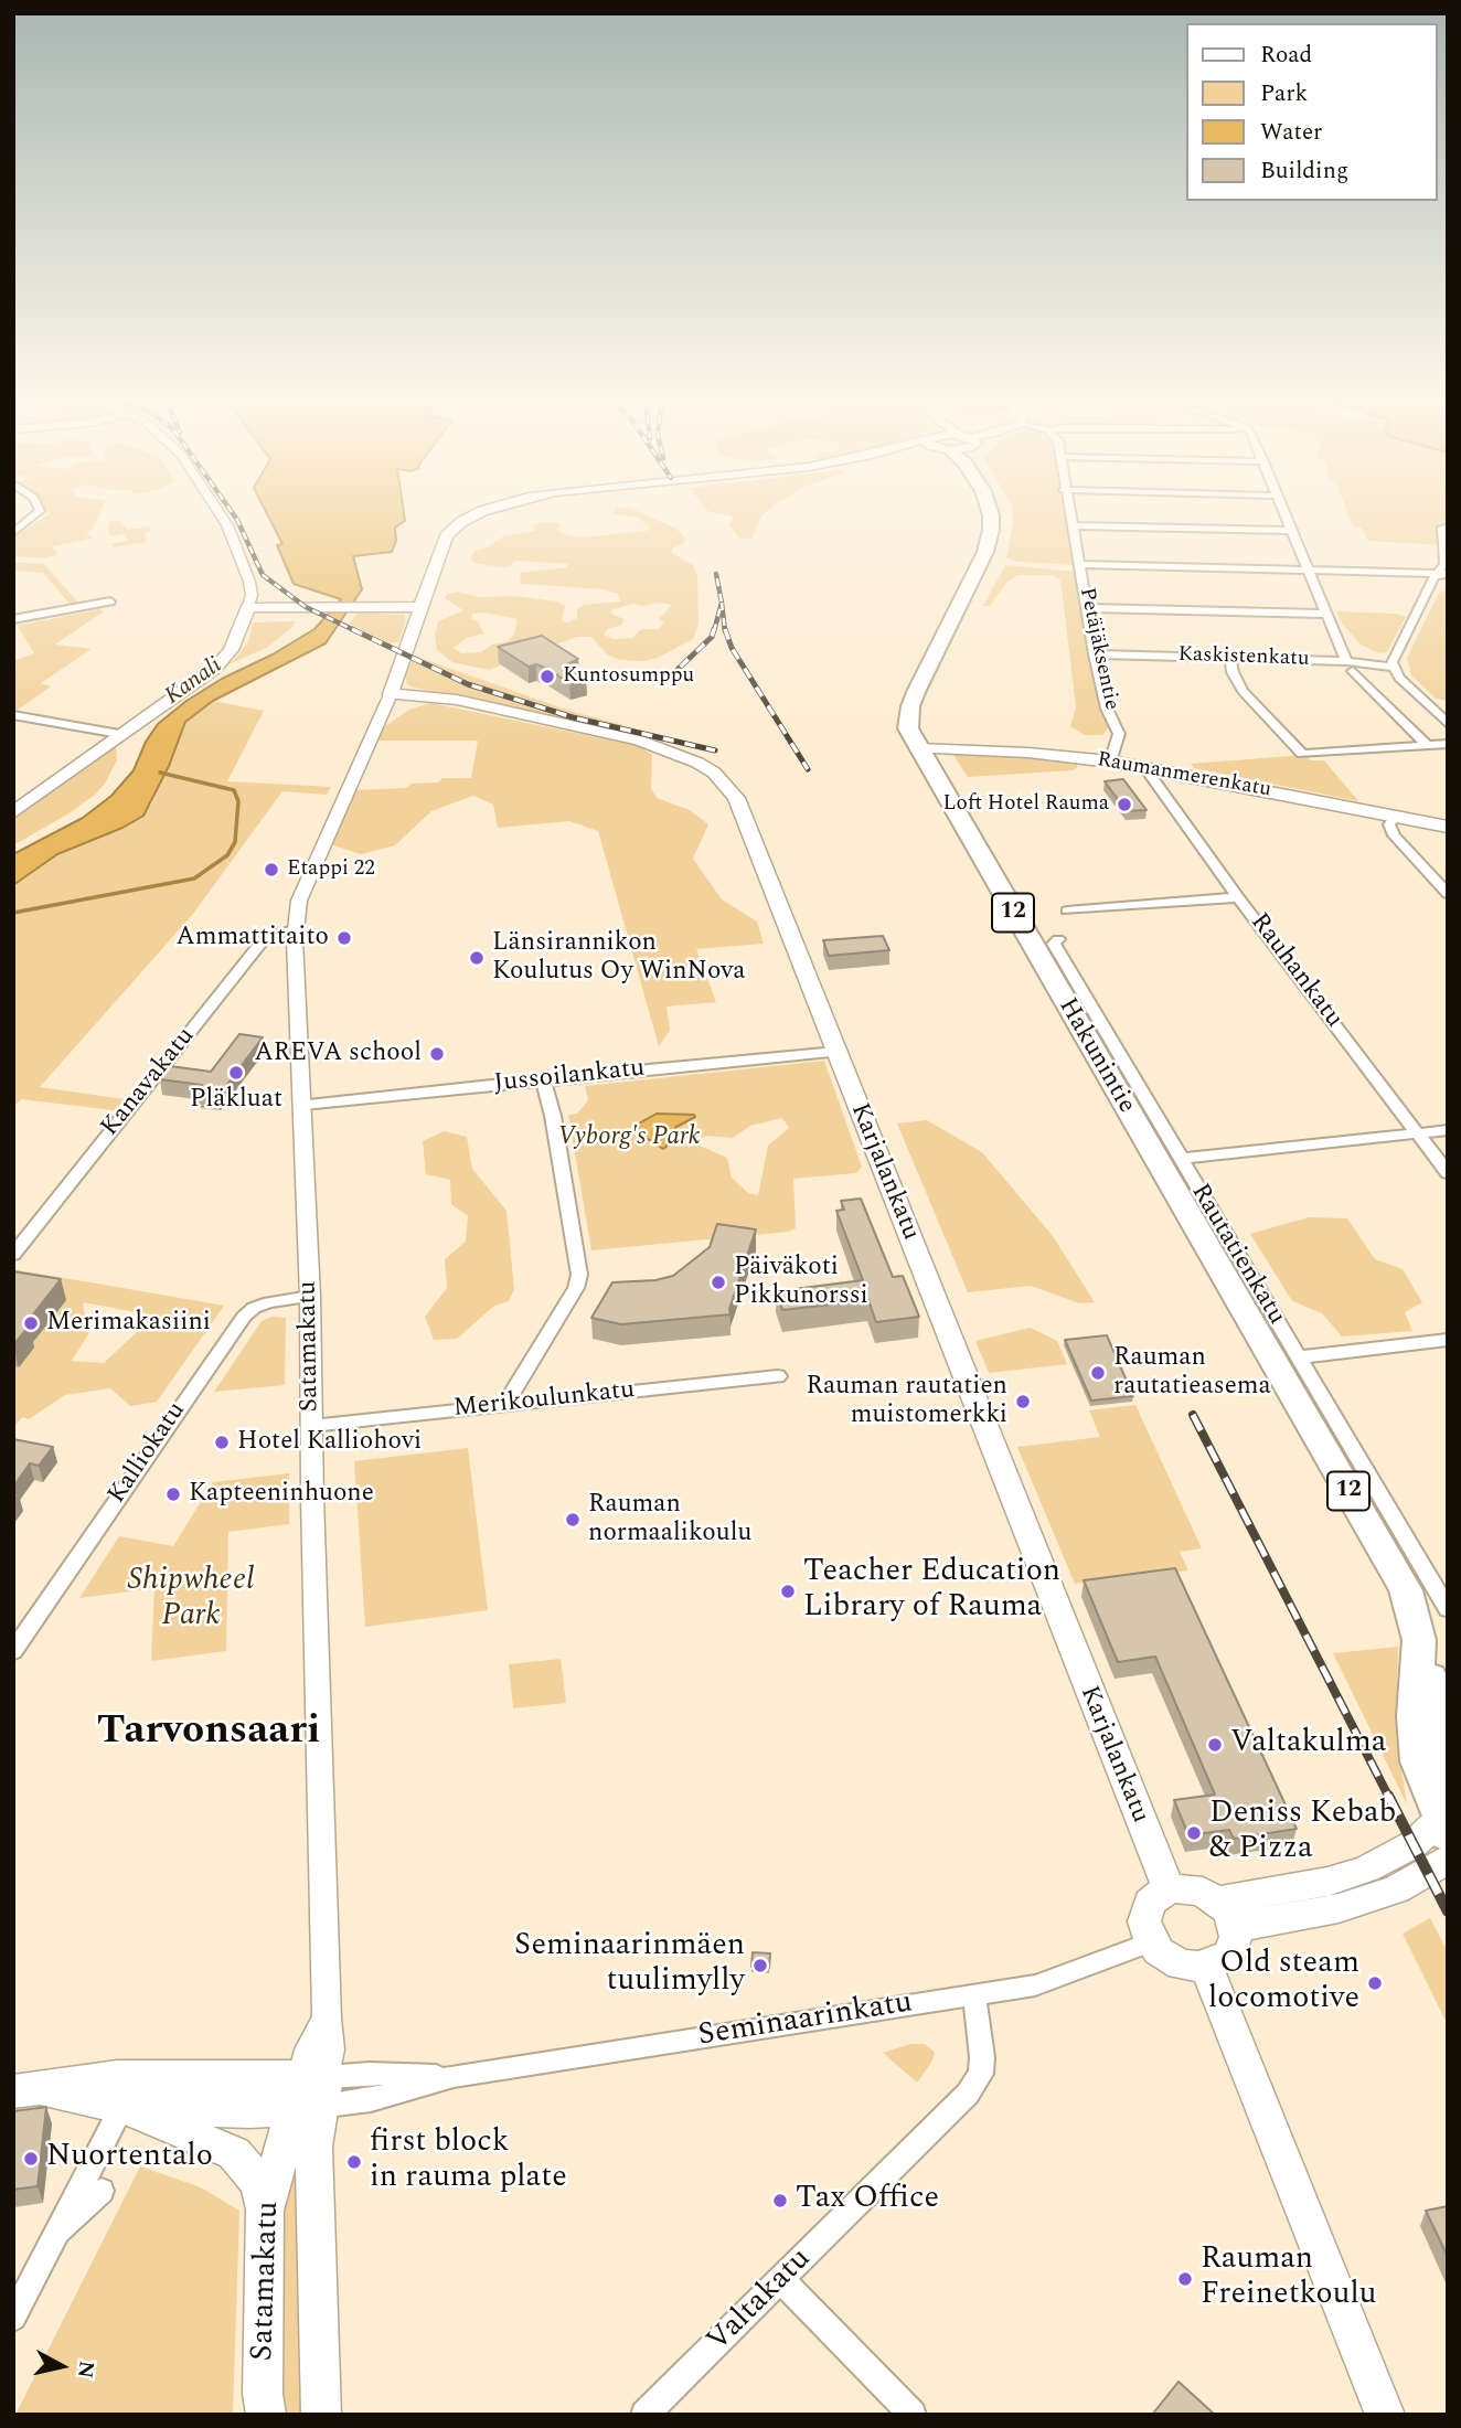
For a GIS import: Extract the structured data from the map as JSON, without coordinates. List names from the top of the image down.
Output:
{
  "streets": {
    "highway": ["12", "Hakunintie"],
    "main road": [
      "Raumanmerenkatu",
      "Karjalankatu",
      "Satamakatu",
      "Seminaarinkatu"
    ],
    "street": [
      "Petäjäksentie",
      "Kaskistenkatu",
      "Rauhankatu",
      "Jussoilankatu",
      "Kanavakatu",
      "Rautatienkatu",
      "Merikoulunkatu",
      "Kalliokatu",
      "Valtakatu"
    ]
  },
  "crossings": [
    ["Petäjäksentie", "Kaskistenkatu"],
    ["Petäjäksentie", "Raumanmerenkatu"],
    ["Raumanmerenkatu", "Rauhankatu"],
    ["Raumanmerenkatu", "Hakunintie"],
    ["Jussoilankatu", "Karjalankatu"],
    ["Jussoilankatu", "Satamakatu"],
    ["Kanavakatu", "Satamakatu"],
    ["Karjalankatu", "Satamakatu"],
    ["Karjalankatu", "Seminaarinkatu"],
    ["Satamakatu", "Merikoulunkatu"],
    ["Satamakatu", "Kalliokatu"],
    ["Satamakatu", "Seminaarinkatu"],
    ["Seminaarinkatu", "Valtakatu"]
  ],
  "districts": ["Tarvonsaari"],
  "water": ["Kanali"],
  "parks": ["Vyborg's Park", "Shipwheel Park"],
  "places": [
    "Kuntosumppu",
    "Loft Hotel Rauma",
    "Etappi 22",
    "Ammattitaito",
    "Länsirannikon Koulutus Oy WinNova",
    "AREVA school",
    "Pläkluat",
    "Päiväkoti Pikkunorssi",
    "Merimakasiini",
    "Rauman rautatieasema",
    "Rauman rautatien muistomerkki",
    "Hotel Kalliohovi",
    "Kapteeninhuone",
    "Rauman normaalikoulu",
    "Teacher Education Library of Rauma",
    "Valtakulma",
    "Deniss Kebab & Pizza",
    "Seminaarinmäen tuulimylly",
    "Old steam locomotive",
    "Nuortentalo",
    "first block in rauma plate",
    "Tax Office",
    "Rauman Freinetkoulu"
  ],
  "legend": [
    "Road",
    "Park",
    "Water",
    "Building"
  ],
  "north": "right"
}
